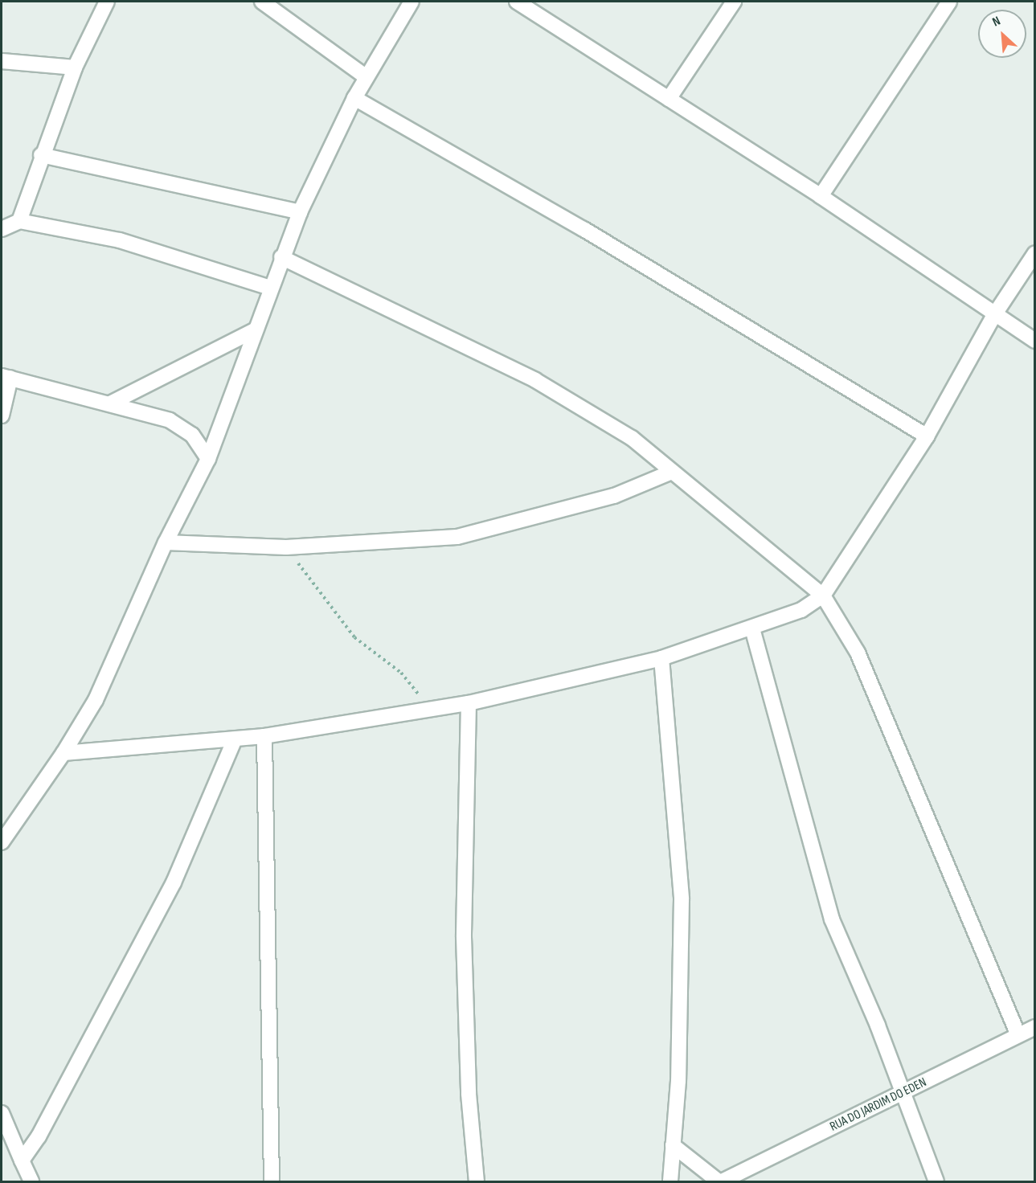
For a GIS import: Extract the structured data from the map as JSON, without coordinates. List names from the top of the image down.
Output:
{
  "streets": {
    "street": ["RUA DO JARDIM DO EDEN"]
  },
  "north": "top left"
}
